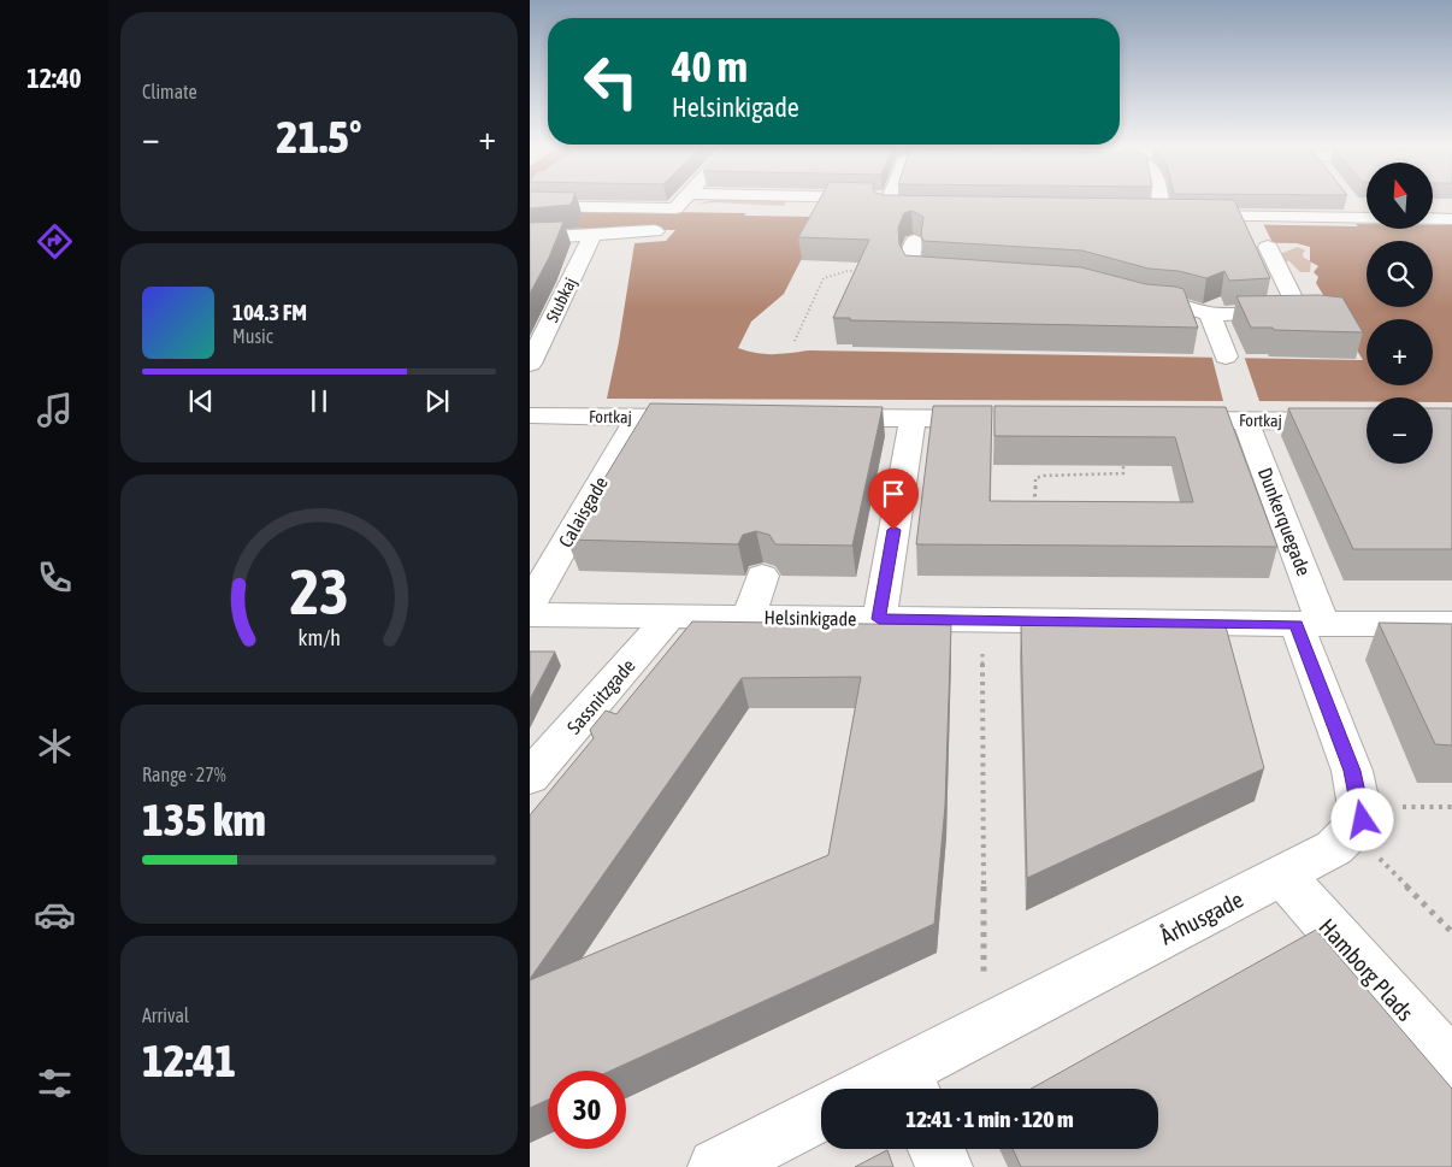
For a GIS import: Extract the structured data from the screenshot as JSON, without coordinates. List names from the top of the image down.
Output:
{
  "streets": {
    "street": [
      "Stubkaj",
      "Fortkaj",
      "Calaisgade",
      "Dunkerquegade",
      "Helsinkigade",
      "Sassnitzgade",
      "Århusgade",
      "Hamborg Plads"
    ]
  },
  "crossings": [
    ["Fortkaj", "Calaisgade"],
    ["Fortkaj", "Dunkerquegade"],
    ["Dunkerquegade", "Helsinkigade"],
    ["Helsinkigade", "Sassnitzgade"],
    ["Århusgade", "Hamborg Plads"]
  ],
  "north": "top",
  "page": {
    "tabs": "12:40",
    "tile": [
      "Climate",
      ["Range · 27%", "135 km"],
      ["Arrival", "12:41"]
    ],
    "turn": ["40 m", "Helsinkigade"],
    "heat": ["−", "21.5°", "+"],
    "map_buttons": ["+", "−"],
    "song": ["104.3 FM", "Music"],
    "limit": "30",
    "trip": "12:41 · 1 min · 120 m",
    "gauge": ["23", "km/h"]
  }
}
